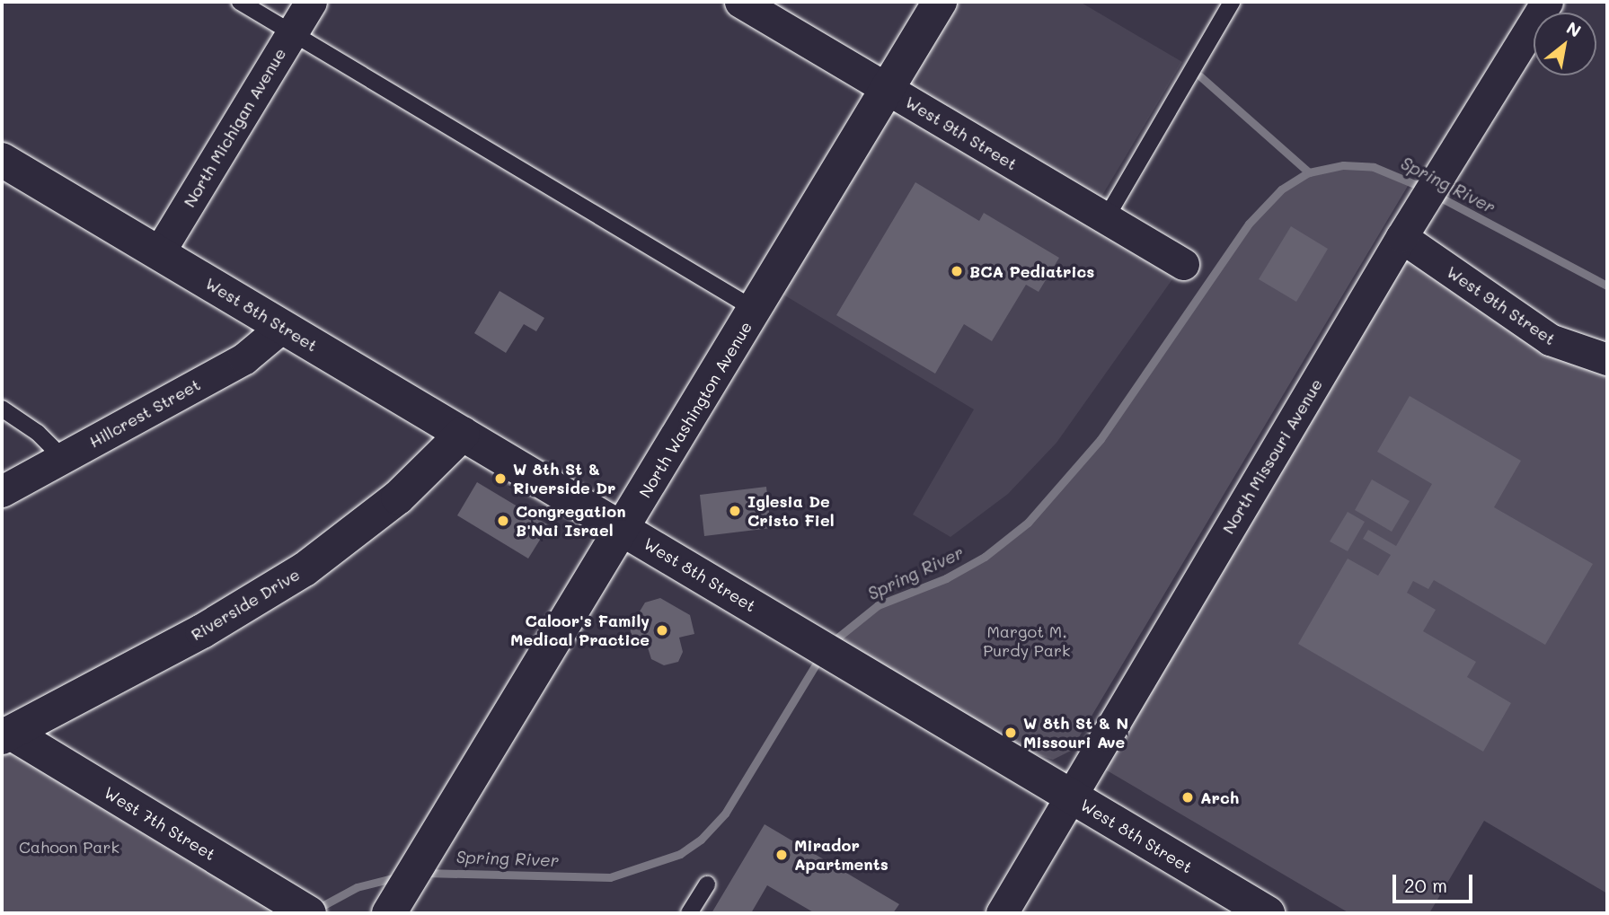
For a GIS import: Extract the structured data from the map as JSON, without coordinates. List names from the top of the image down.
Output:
{
  "streets": {
    "street": [
      "North Michigan Avenue",
      "West 9th Street",
      "West 8th Street",
      "North Washington Avenue",
      "Hillcrest Street",
      "North Missouri Avenue",
      "Riverside Drive",
      "West 7th Street"
    ]
  },
  "crossings": [
    ["North Michigan Avenue", "West 8th Street"],
    ["West 9th Street", "North Washington Avenue"],
    ["West 9th Street", "North Missouri Avenue"],
    ["West 8th Street", "North Washington Avenue"],
    ["West 8th Street", "Hillcrest Street"],
    ["West 8th Street", "North Missouri Avenue"],
    ["West 8th Street", "Riverside Drive"],
    ["Riverside Drive", "West 7th Street"]
  ],
  "water": ["Spring River"],
  "parks": ["Margot M. Purdy Park", "Cahoon Park"],
  "places": [
    "BCA Pediatrics",
    "W 8th St & Riverside Dr",
    "Iglesia De Cristo Fiel",
    "Congregation B'Nai Israel",
    "Caloor's Family Medical Practice",
    "W 8th St & N Missouri Ave",
    "Arch",
    "Mirador Apartments"
  ],
  "scale_bar": "20 m",
  "north": "top right"
}
